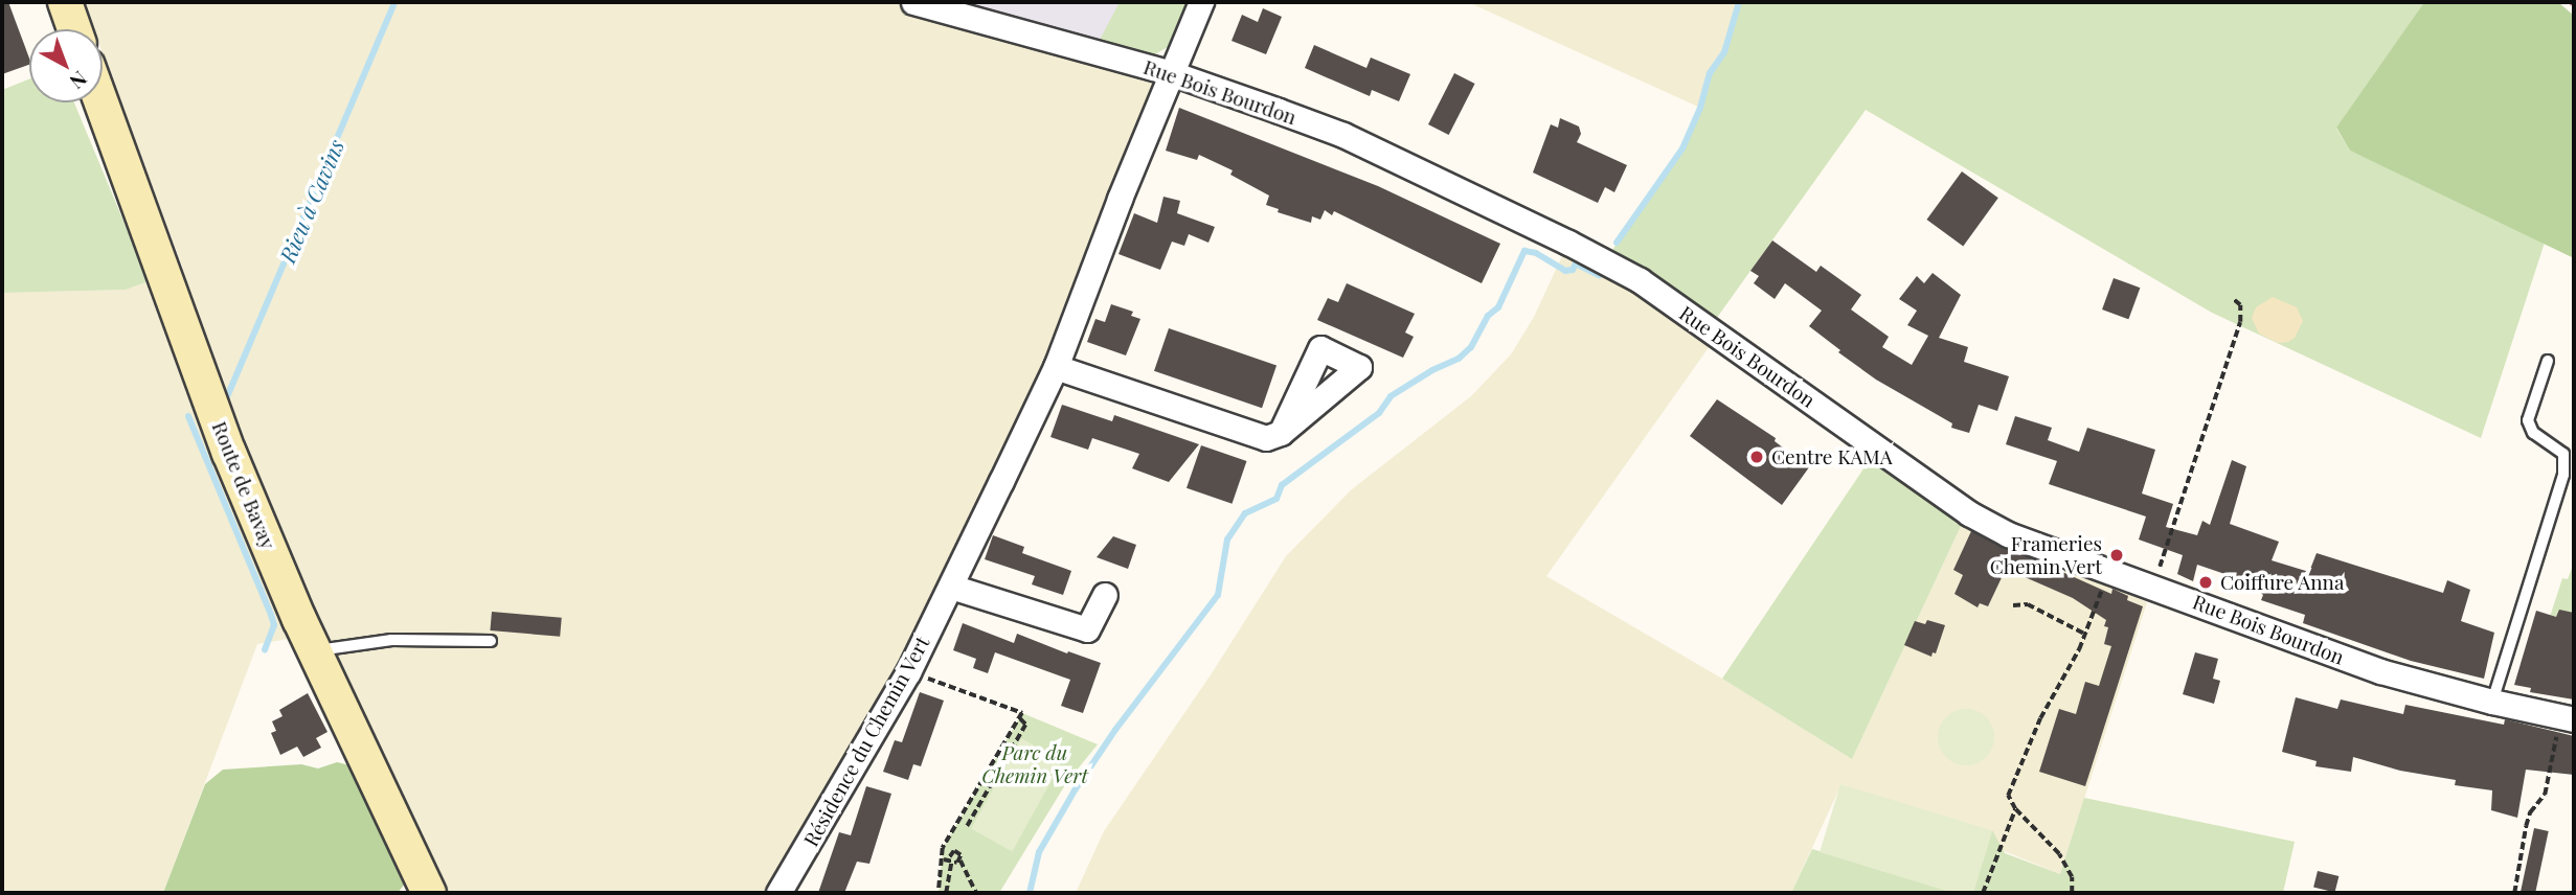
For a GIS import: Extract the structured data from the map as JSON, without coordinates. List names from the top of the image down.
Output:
{
  "streets": {
    "main road": ["Route de Bavay"],
    "street": ["Rue Bois Bourdon", "Résidence du Chemin Vert"]
  },
  "crossings": [
    ["Rue Bois Bourdon", "Résidence du Chemin Vert"]
  ],
  "water": ["Rieu à Cavins"],
  "parks": ["Parc du Chemin Vert"],
  "places": ["Centre KAMA", "Frameries Chemin Vert", "Coiffure Anna"],
  "north": "bottom right"
}
